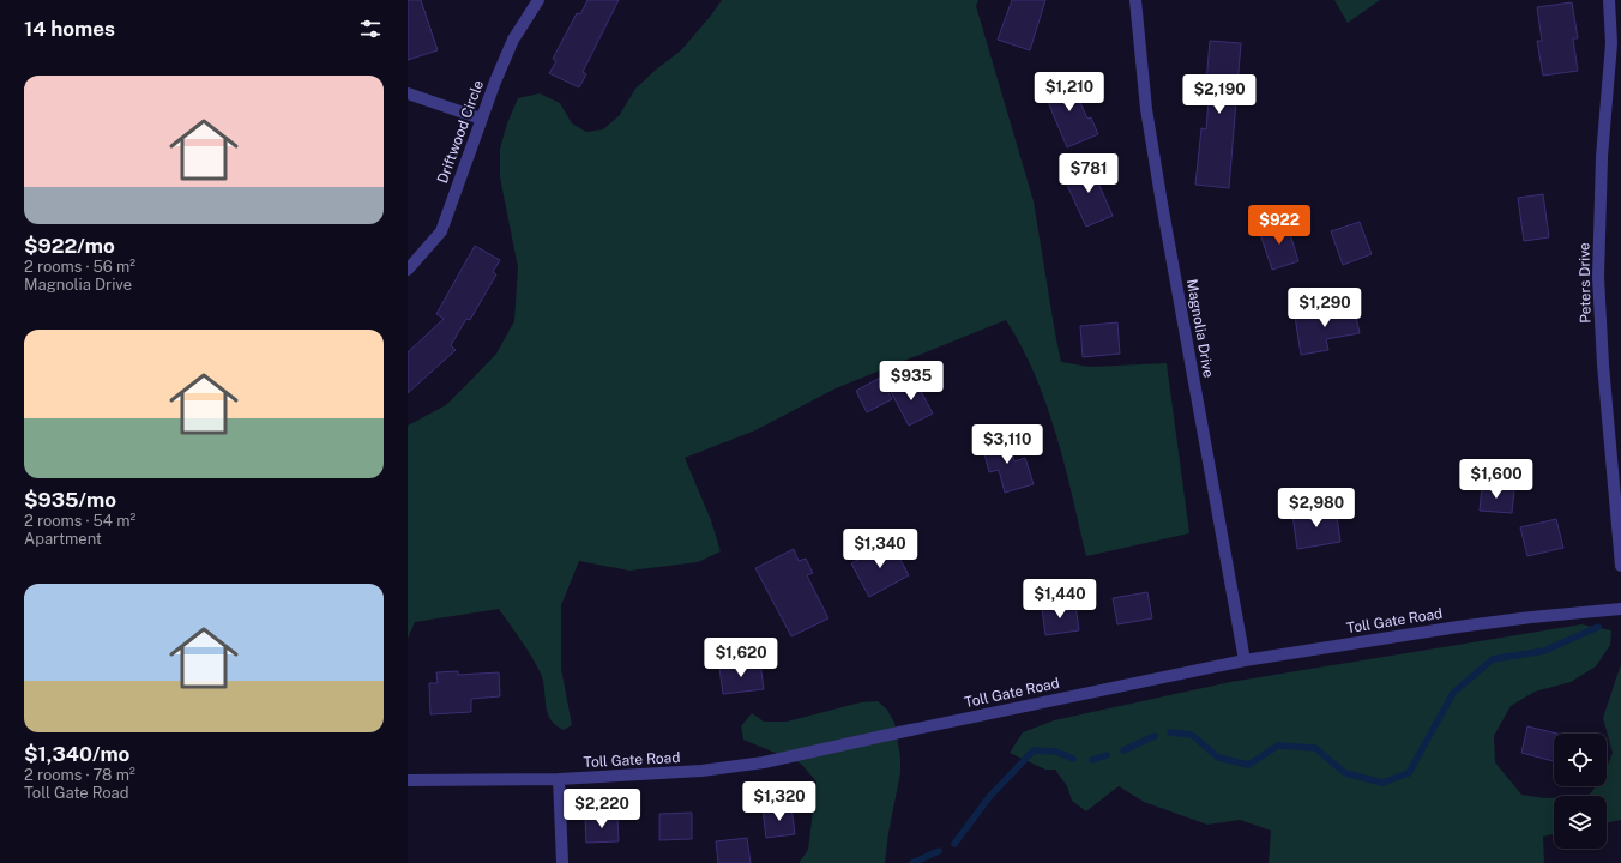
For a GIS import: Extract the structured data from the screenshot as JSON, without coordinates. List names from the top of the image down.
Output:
{
  "streets": {
    "street": [
      "Driftwood Circle",
      "Peters Drive",
      "Magnolia Drive",
      "Toll Gate Road"
    ]
  },
  "crossings": [
    ["Magnolia Drive", "Toll Gate Road"]
  ],
  "page": {
    "heading": "14 homes",
    "list": [
      {
        "name": "$922/mo",
        "note": "2 rooms · 56 m² · Magnolia Drive"
      },
      {
        "name": "$935/mo",
        "note": "2 rooms · 54 m² · Apartment"
      },
      {
        "name": "$1,340/mo",
        "note": "2 rooms · 78 m² · Toll Gate Road"
      }
    ],
    "price": [
      "$1,210",
      "$2,190",
      "$781",
      "$922",
      "$1,290",
      "$935",
      "$3,110",
      "$1,600",
      "$2,980",
      "$1,340",
      "$1,440",
      "$1,620",
      "$1,320",
      "$2,220"
    ]
  }
}
